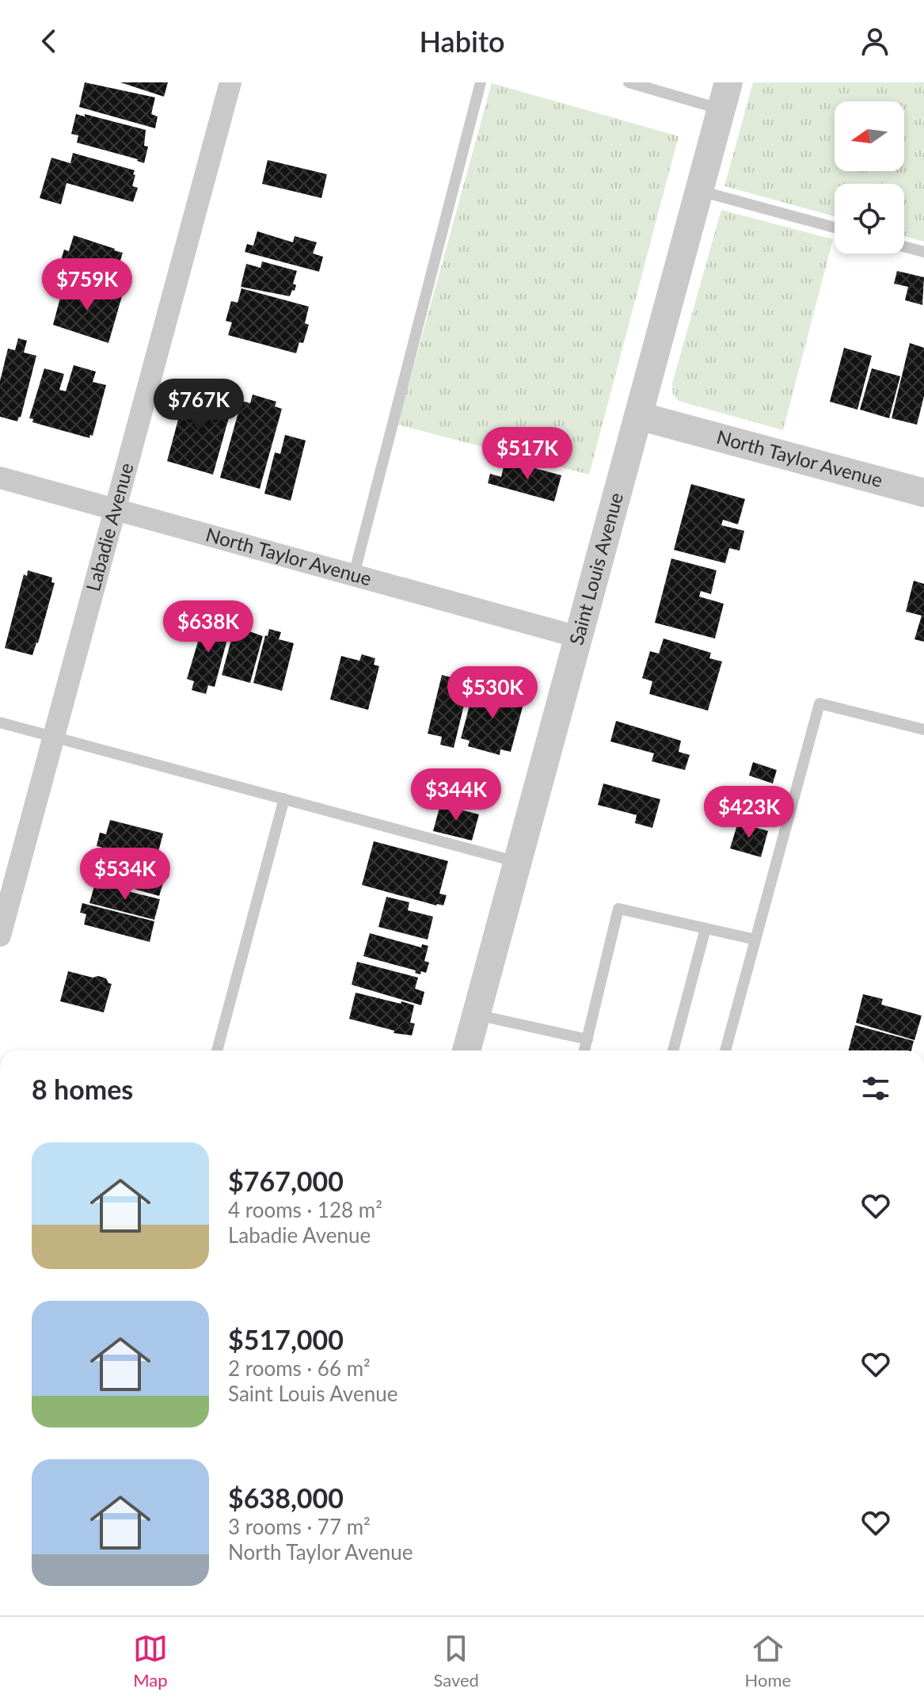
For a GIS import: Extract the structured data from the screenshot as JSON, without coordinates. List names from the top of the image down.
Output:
{
  "streets": {
    "street": ["North Taylor Avenue", "Labadie Avenue", "Saint Louis Avenue"]
  },
  "crossings": [
    ["North Taylor Avenue", "Labadie Avenue"],
    ["North Taylor Avenue", "Saint Louis Avenue"]
  ],
  "north": "left",
  "page": {
    "header": "Habito",
    "price": [
      "$759K",
      "$767K",
      "$517K",
      "$638K",
      "$530K",
      "$344K",
      "$423K",
      "$534K"
    ],
    "heading": "8 homes",
    "list": [
      {
        "name": "$767,000",
        "note": "4 rooms · 128 m² · Labadie Avenue"
      },
      {
        "name": "$517,000",
        "note": "2 rooms · 66 m² · Saint Louis Avenue"
      },
      {
        "name": "$638,000",
        "note": "3 rooms · 77 m² · North Taylor Avenue"
      }
    ],
    "tabs": ["Map", "Saved", "Home"]
  }
}
